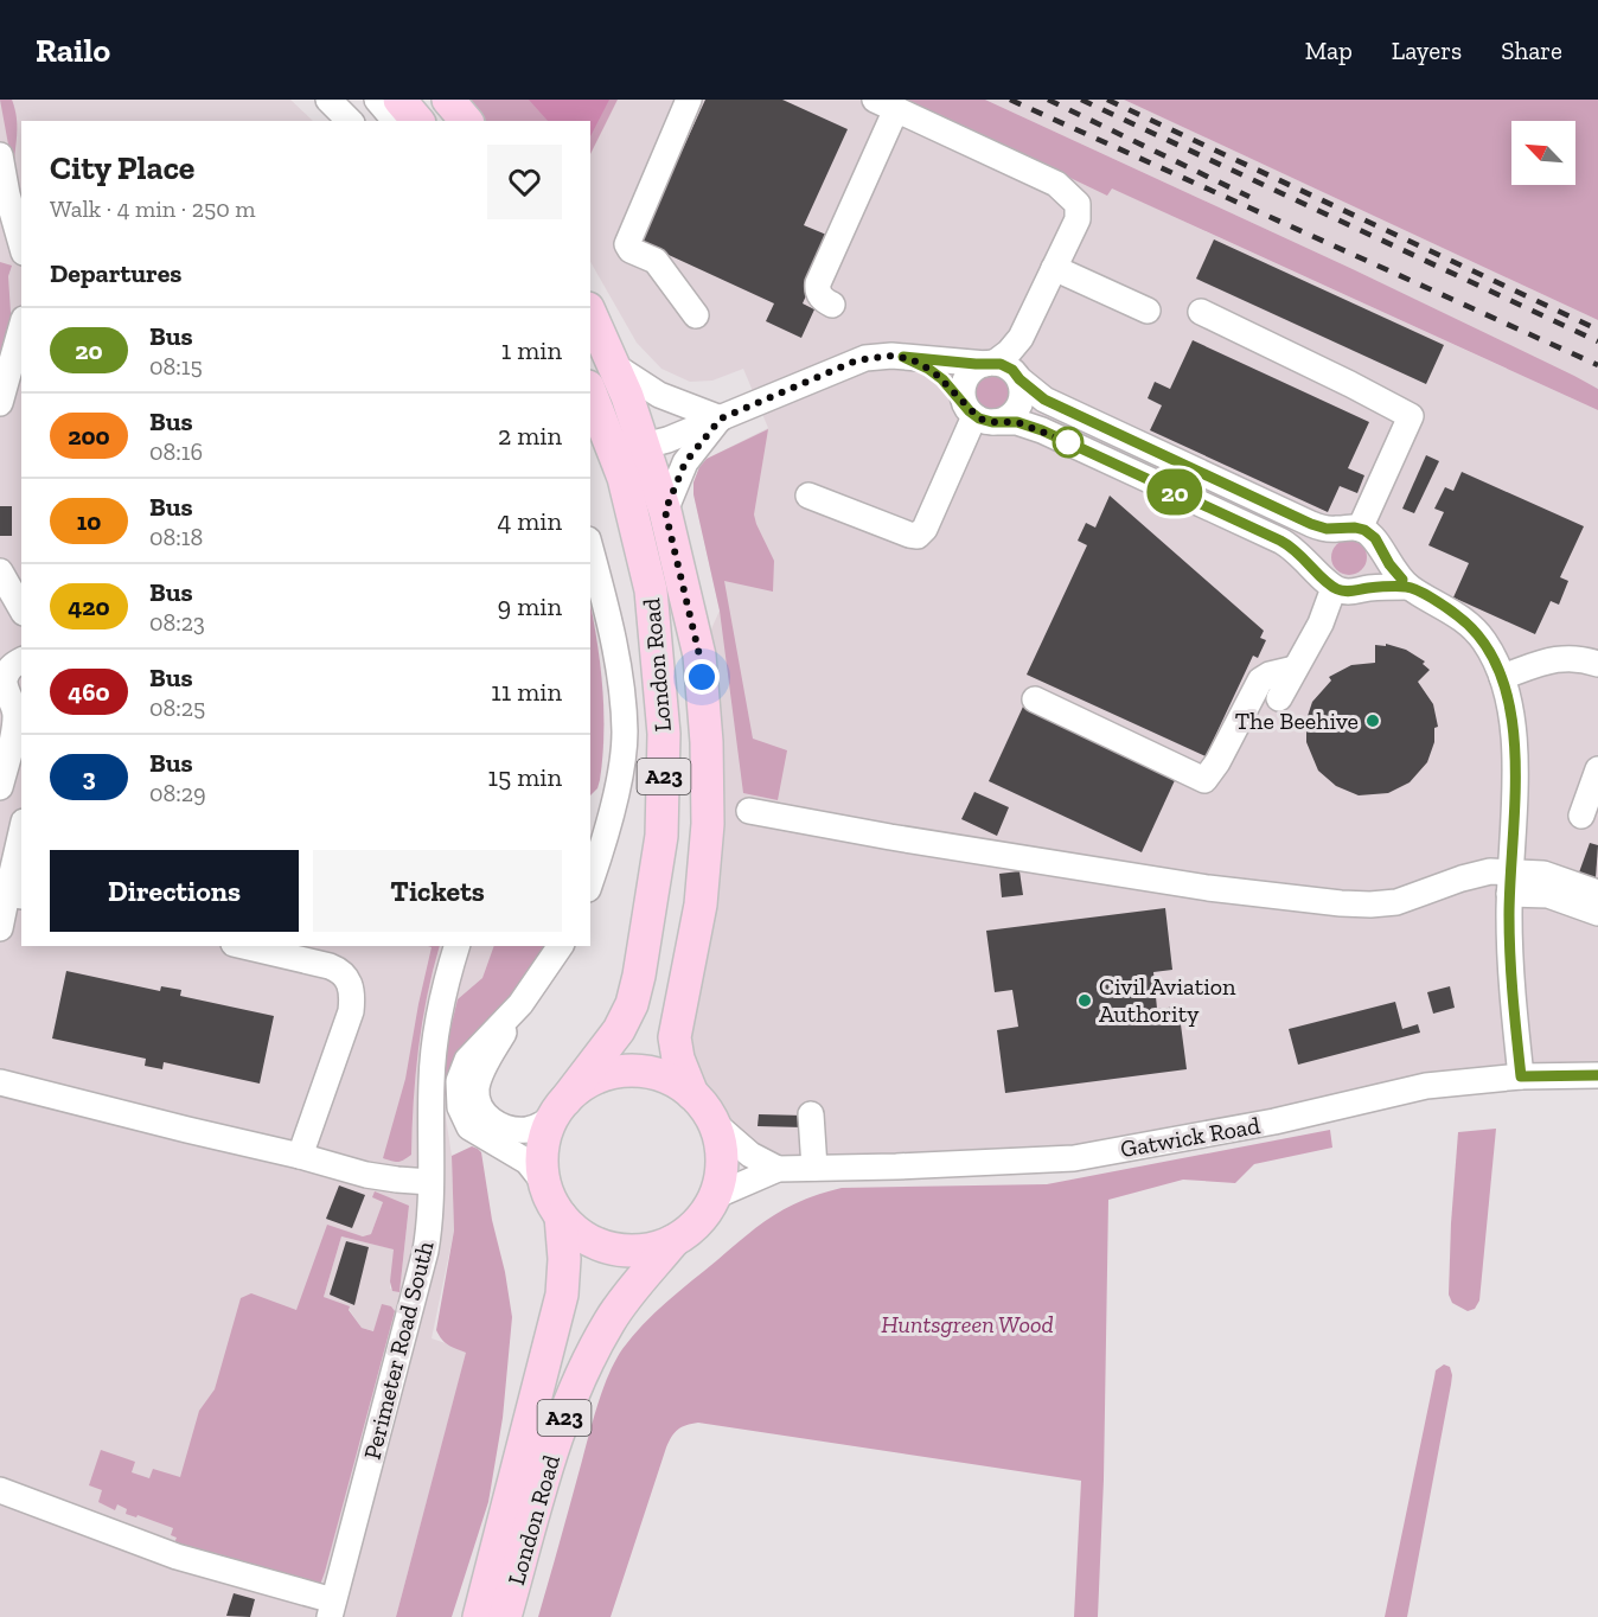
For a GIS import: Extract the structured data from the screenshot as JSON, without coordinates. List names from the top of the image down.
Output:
{
  "streets": {
    "main road": ["London Road", "A23"],
    "street": ["Gatwick Road", "Perimeter Road South"]
  },
  "crossings": [
    ["London Road", "Gatwick Road"]
  ],
  "parks": ["Huntsgreen Wood"],
  "places": ["The Beehive", "Civil Aviation Authority"],
  "lines": ["bus line 20"],
  "north": "top left",
  "page": {
    "header": "Railo",
    "nav": ["Map", "Layers", "Share"],
    "on_map": "20",
    "heading": [
      ["City Place", "Walk · 4 min · 250 m"],
      "Departures"
    ],
    "list": [
      {
        "mark": "20",
        "name": "Bus",
        "note": "08:15",
        "value": "1 min"
      },
      {
        "mark": "200",
        "name": "Bus",
        "note": "08:16",
        "value": "2 min"
      },
      {
        "mark": "10",
        "name": "Bus",
        "note": "08:18",
        "value": "4 min"
      },
      {
        "mark": "420",
        "name": "Bus",
        "note": "08:23",
        "value": "9 min"
      },
      {
        "mark": "460",
        "name": "Bus",
        "note": "08:25",
        "value": "11 min"
      },
      {
        "mark": "3",
        "name": "Bus",
        "note": "08:29",
        "value": "15 min"
      }
    ],
    "buttons": ["Directions", "Tickets"]
  }
}
